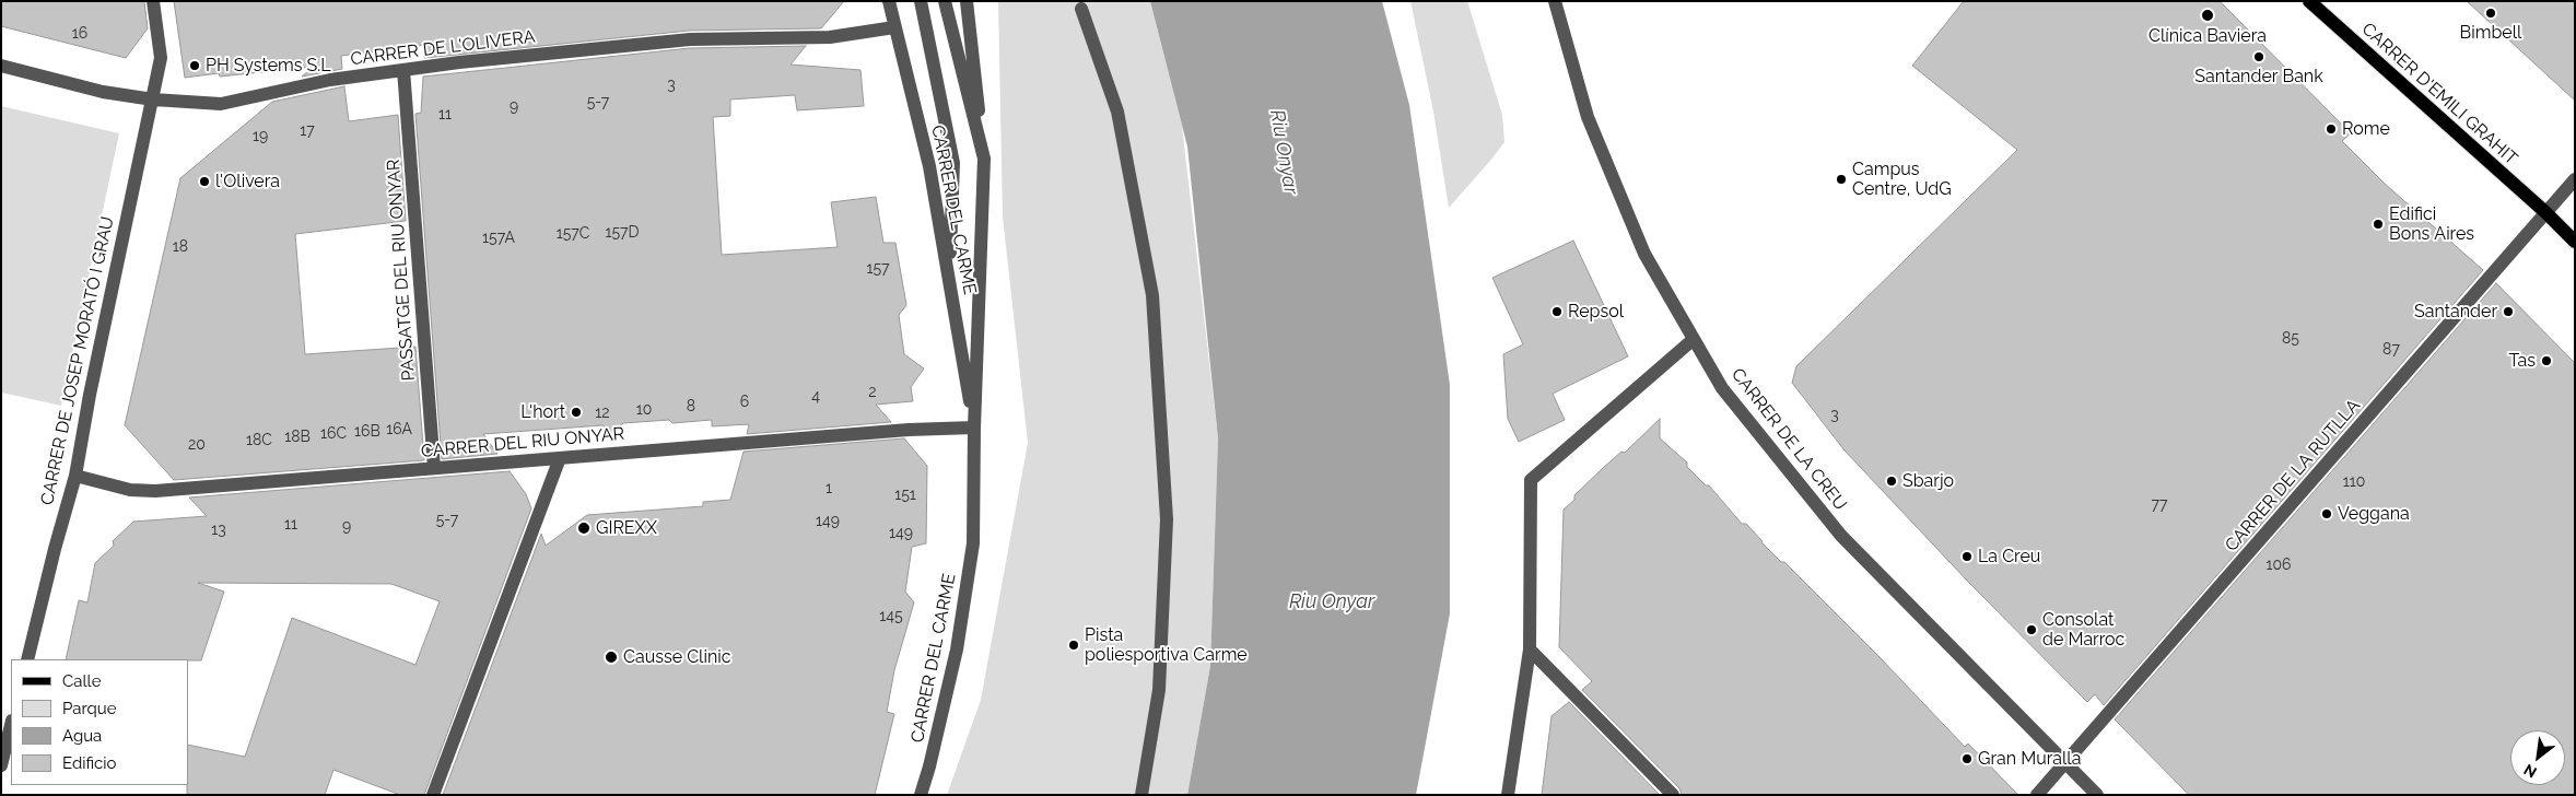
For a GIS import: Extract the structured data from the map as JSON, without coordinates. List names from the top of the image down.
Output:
{
  "streets": {
    "main road": ["CARRER D'EMILI GRAHIT"],
    "street": [
      "CARRER DE L'OLIVERA",
      "CARRER DEL CARME",
      "PASSATGE DEL RIU ONYAR",
      "CARRER DE JOSEP MORATÓ I GRAU",
      "CARRER DE LA CREU",
      "CARRER DEL RIU ONYAR",
      "CARRER DE LA RUTLLA"
    ]
  },
  "crossings": [
    ["CARRER DE L'OLIVERA", "CARRER DEL CARME"],
    ["CARRER DE L'OLIVERA", "PASSATGE DEL RIU ONYAR"],
    ["CARRER DE L'OLIVERA", "CARRER DE JOSEP MORATÓ I GRAU"],
    ["CARRER D'EMILI GRAHIT", "CARRER DE LA RUTLLA"],
    ["CARRER DEL CARME", "CARRER DEL RIU ONYAR"],
    ["PASSATGE DEL RIU ONYAR", "CARRER DEL RIU ONYAR"],
    ["CARRER DE JOSEP MORATÓ I GRAU", "CARRER DEL RIU ONYAR"],
    ["CARRER DE LA CREU", "CARRER DE LA RUTLLA"]
  ],
  "water": ["Riu Onyar"],
  "places": [
    "Bimbell",
    "Clínica Baviera",
    "Santander Bank",
    "PH Systems S.L",
    "Rome",
    "Campus Centre, UdG",
    "l'Olivera",
    "Edifici Bons Aires",
    "Repsol",
    "Santander",
    "Tas",
    "L'hort",
    "Sbarjo",
    "Veggana",
    "GIREXX",
    "La Creu",
    "Consolat de Marroc",
    "Pista poliesportiva Carme",
    "Causse Clinic",
    "Gran Muralla"
  ],
  "house_numbers": [
    "16",
    "3",
    "5-7",
    "9",
    "11",
    "17",
    "19",
    "157D",
    "157C",
    "157A",
    "18",
    "157",
    "85",
    "87",
    "2",
    "4",
    "6",
    "8",
    "10",
    "12",
    "3",
    "16A",
    "16B",
    "16C",
    "18B",
    "18C",
    "20",
    "110",
    "1",
    "151",
    "77",
    "5-7",
    "149",
    "11",
    "9",
    "13",
    "149",
    "106",
    "145"
  ],
  "legend": [
    "Calle",
    "Parque",
    "Agua",
    "Edificio"
  ],
  "north": "bottom left"
}
